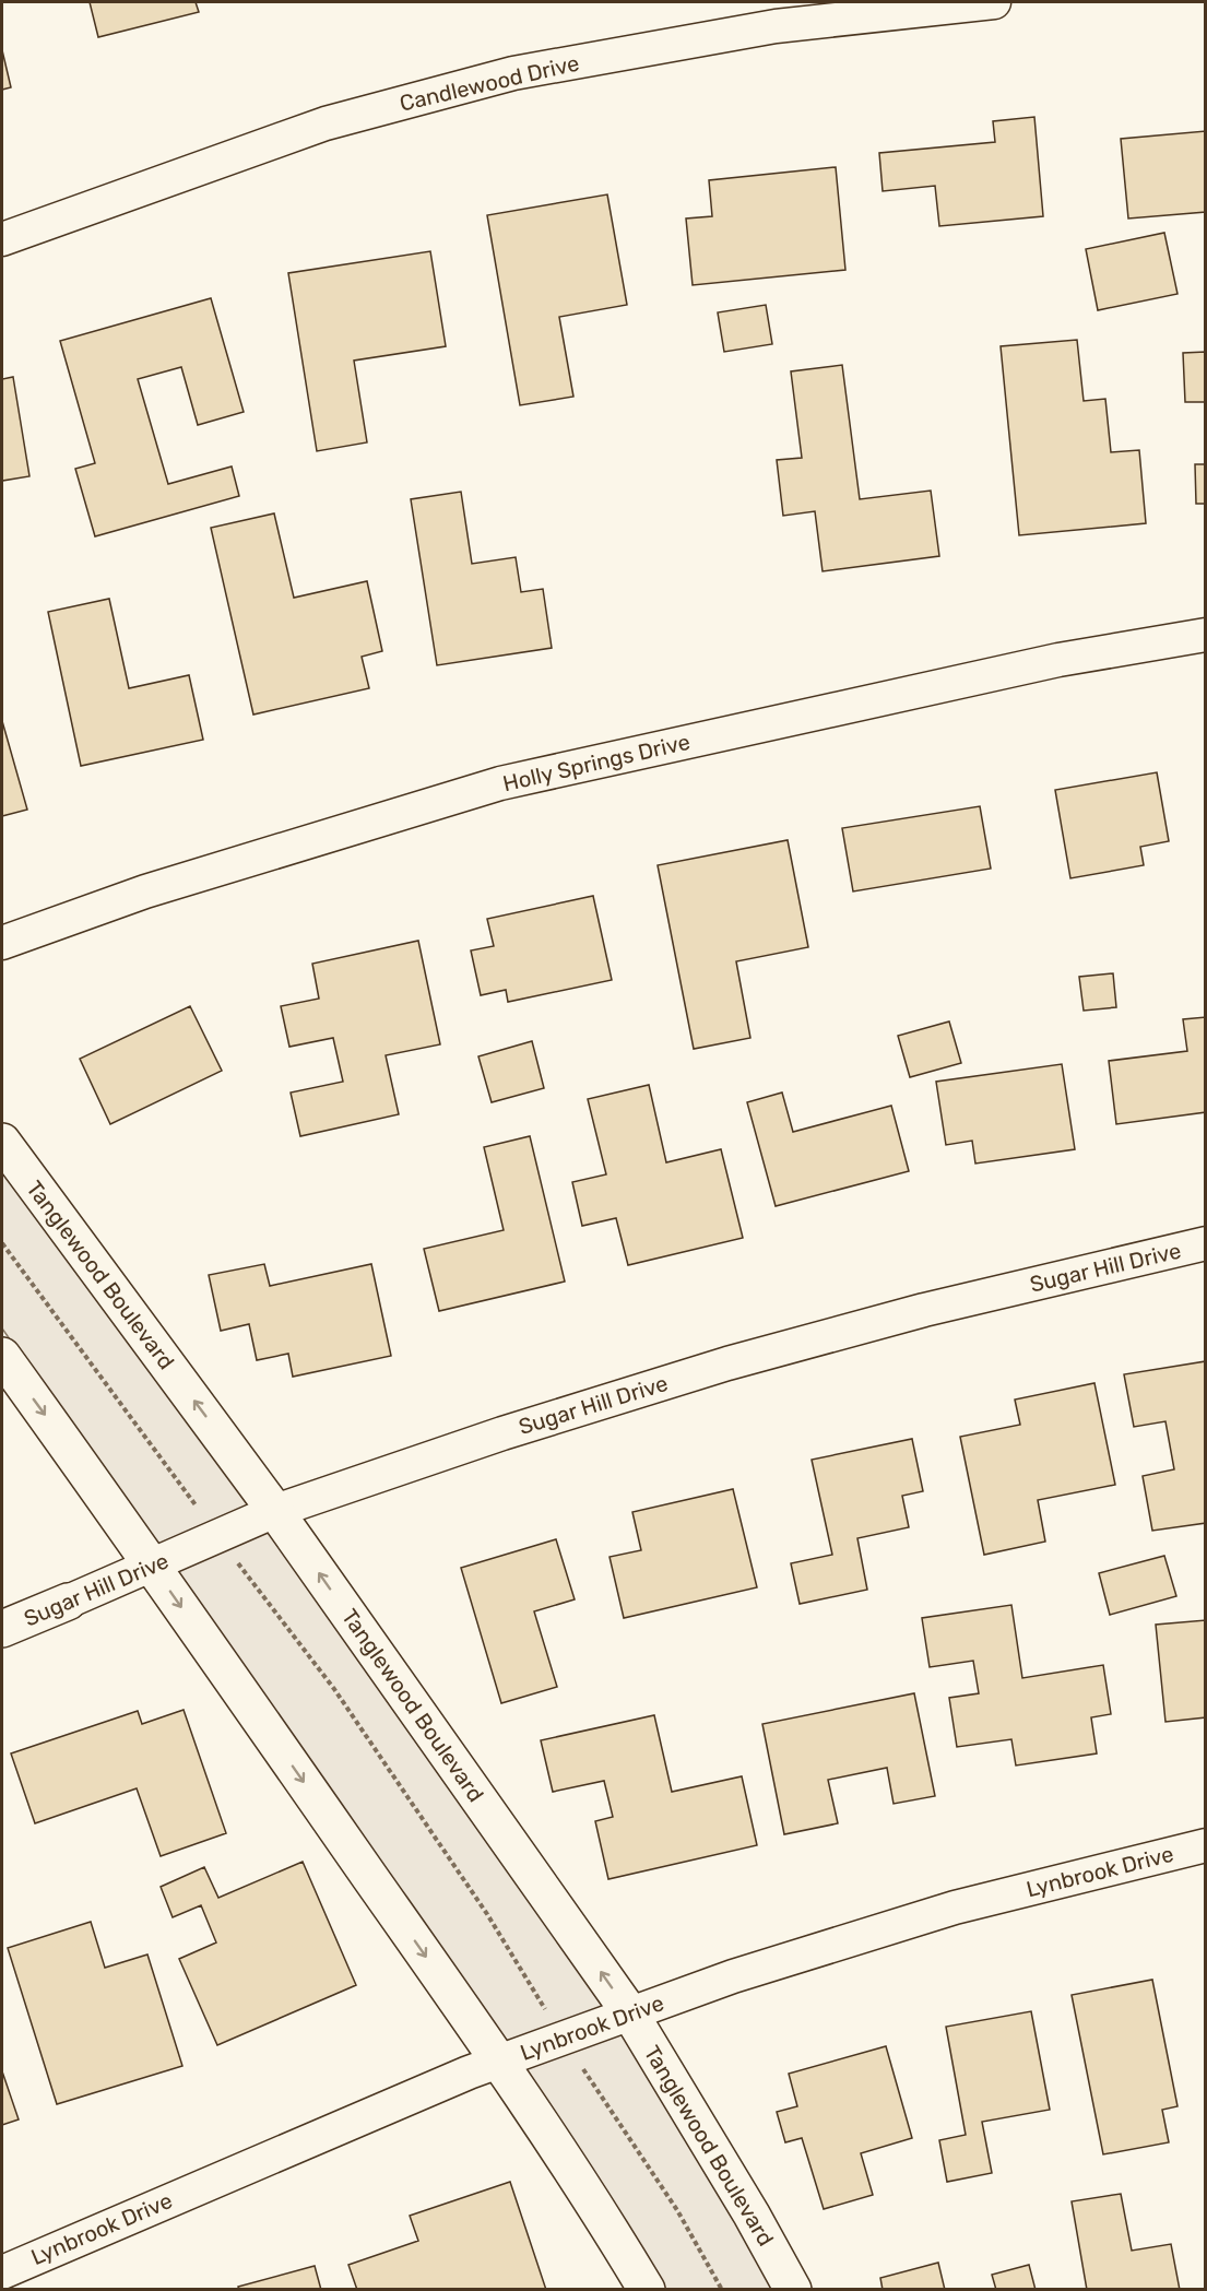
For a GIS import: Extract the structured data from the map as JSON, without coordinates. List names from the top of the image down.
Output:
{
  "streets": {
    "street": [
      "Candlewood Drive",
      "Holly Springs Drive",
      "Sugar Hill Drive",
      "Tanglewood Boulevard",
      "Lynbrook Drive"
    ]
  },
  "crossings": [
    ["Sugar Hill Drive", "Tanglewood Boulevard"],
    ["Tanglewood Boulevard", "Lynbrook Drive"]
  ]
}
